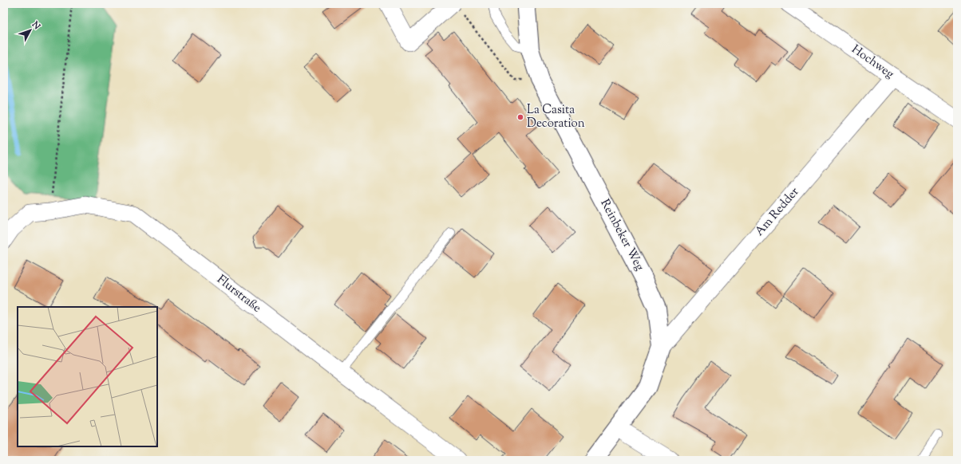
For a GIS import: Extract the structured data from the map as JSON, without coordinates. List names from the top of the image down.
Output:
{
  "streets": {
    "main road": ["Reinbeker Weg"],
    "street": ["Hochweg", "Am Redder", "Flurstraße"]
  },
  "crossings": [
    ["Hochweg", "Am Redder"],
    ["Am Redder", "Reinbeker Weg"]
  ],
  "places": ["La Casita Decoration"],
  "north": "top right"
}
